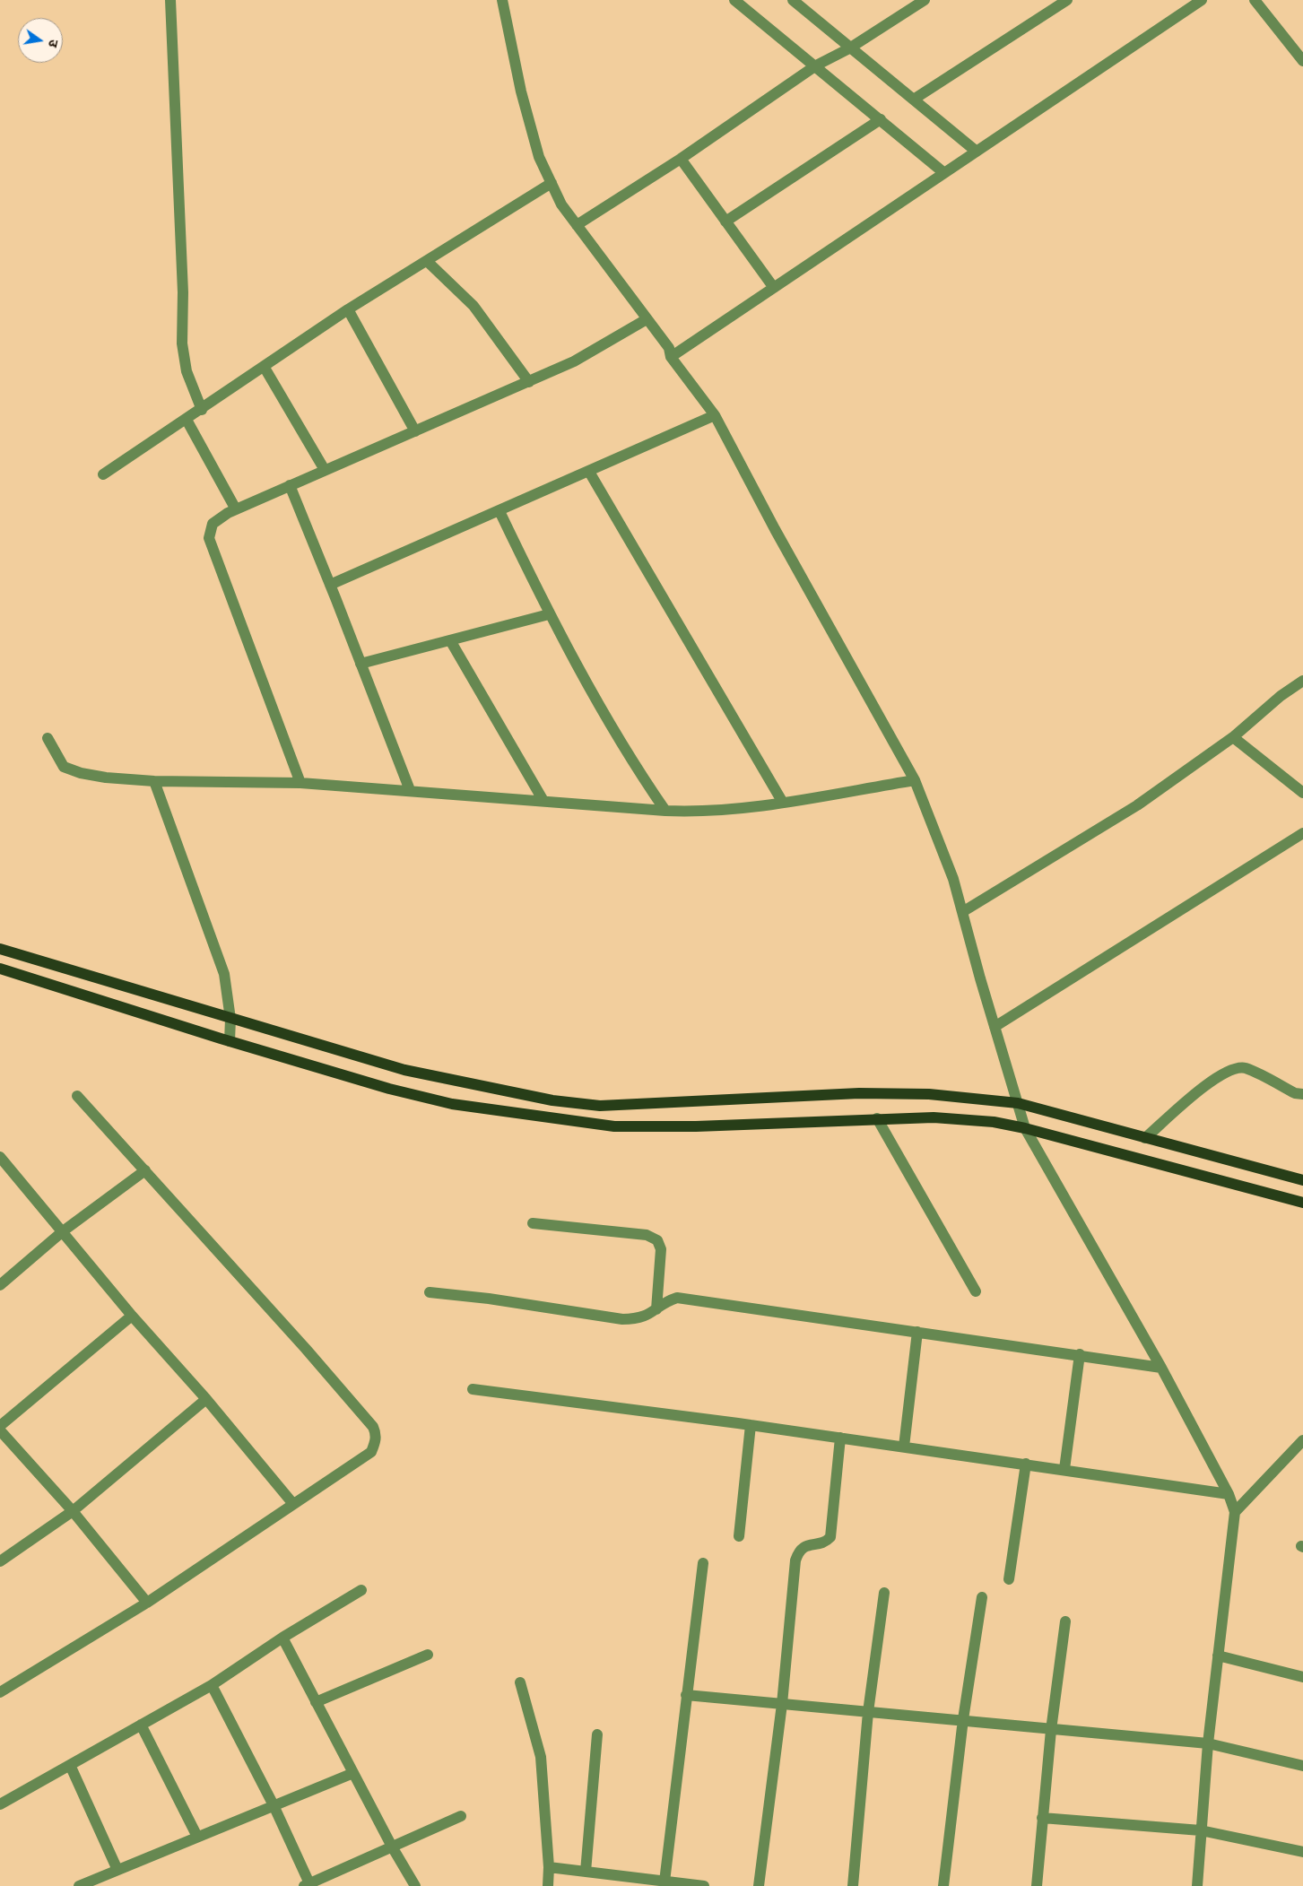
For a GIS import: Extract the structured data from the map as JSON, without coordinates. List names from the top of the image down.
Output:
{
  "north": "right"
}
